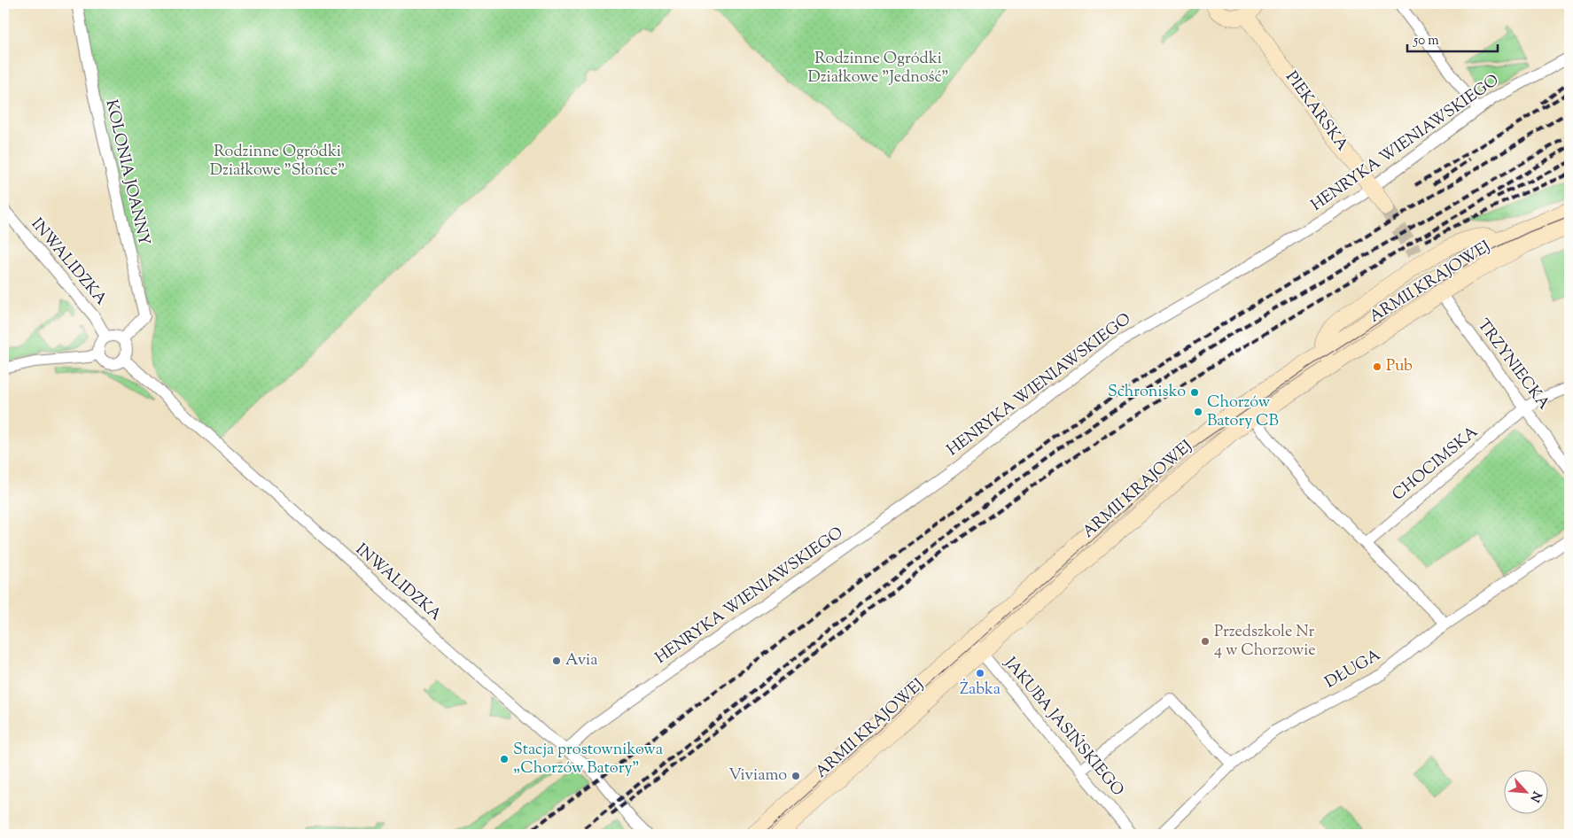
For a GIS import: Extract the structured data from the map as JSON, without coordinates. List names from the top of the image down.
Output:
{
  "streets": {
    "street": [
      "PIEKARSKA",
      "HENRYKA WIENIAWSKIEGO",
      "KOLONIA JOANNY",
      "INWALIDZKA",
      "ARMII KRAJOWEJ",
      "TRZYNIECKA",
      "CHOCIMSKA",
      "DŁUGA",
      "JAKUBA JASIŃSKIEGO"
    ]
  },
  "crossings": [
    ["PIEKARSKA", "HENRYKA WIENIAWSKIEGO"],
    ["HENRYKA WIENIAWSKIEGO", "INWALIDZKA"],
    ["KOLONIA JOANNY", "INWALIDZKA"],
    ["ARMII KRAJOWEJ", "TRZYNIECKA"],
    ["ARMII KRAJOWEJ", "JAKUBA JASIŃSKIEGO"],
    ["TRZYNIECKA", "CHOCIMSKA"]
  ],
  "parks": ["Rodzinne Ogródki Działkowe \"Jedność\"", "Rodzinne Ogródki Działkowe \"Słońce\""],
  "places": [
    "Pub",
    "Schronisko",
    "Chorzów Batory CB",
    "Przedszkole Nr 4 w Chorzowie",
    "Avia",
    "Żabka",
    "Stacja prostownikowa „Chorzów Batory”",
    "Viviamo"
  ],
  "scale_bar": "50 m",
  "north": "bottom right"
}
